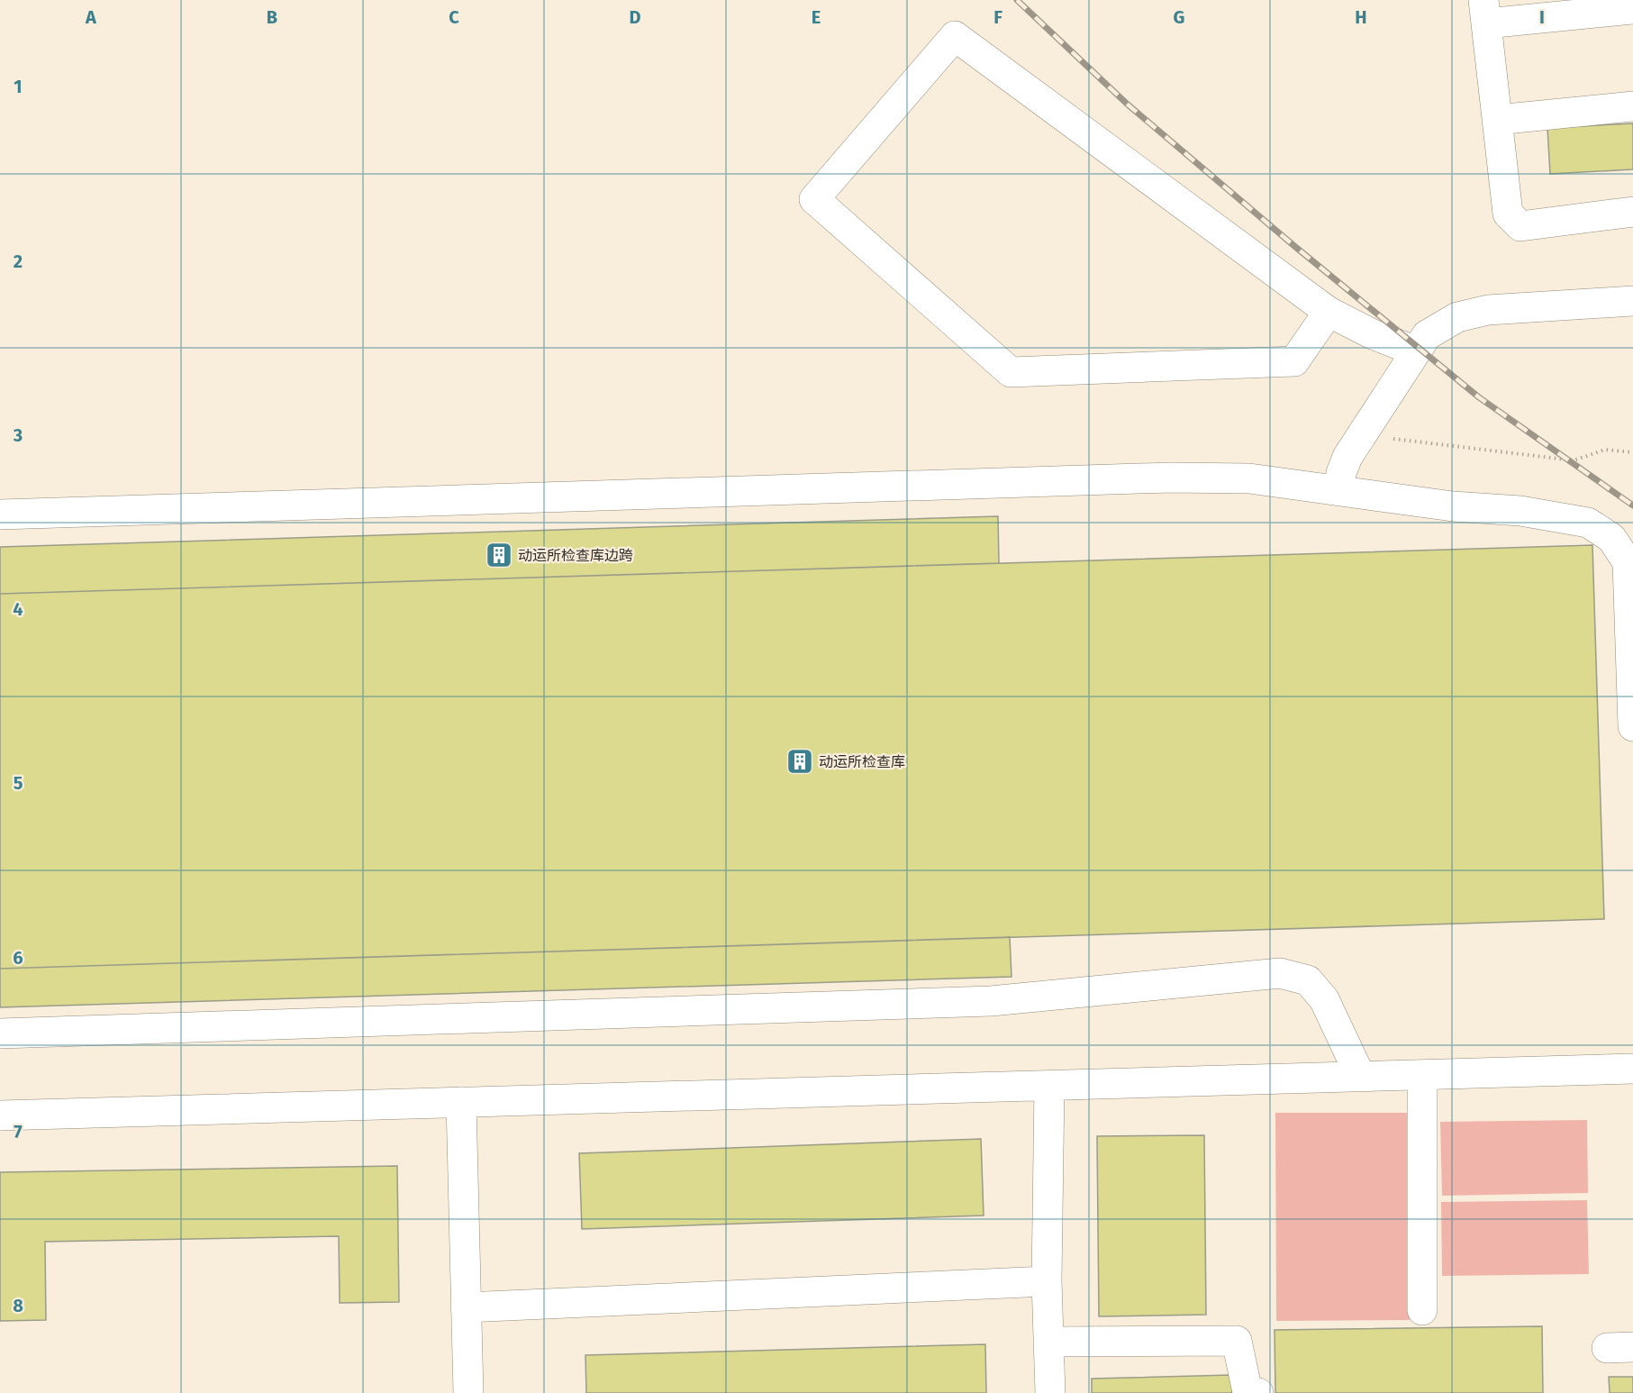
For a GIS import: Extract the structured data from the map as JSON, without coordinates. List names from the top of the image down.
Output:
{
  "places": {
    "building": ["动运所检查库边跨", "动运所检查库"]
  },
  "grid": {
    "columns": [
      "A",
      "B",
      "C",
      "D",
      "E",
      "F",
      "G",
      "H",
      "I"
    ],
    "rows": [
      "1",
      "2",
      "3",
      "4",
      "5",
      "6",
      "7",
      "8"
    ]
  }
}
